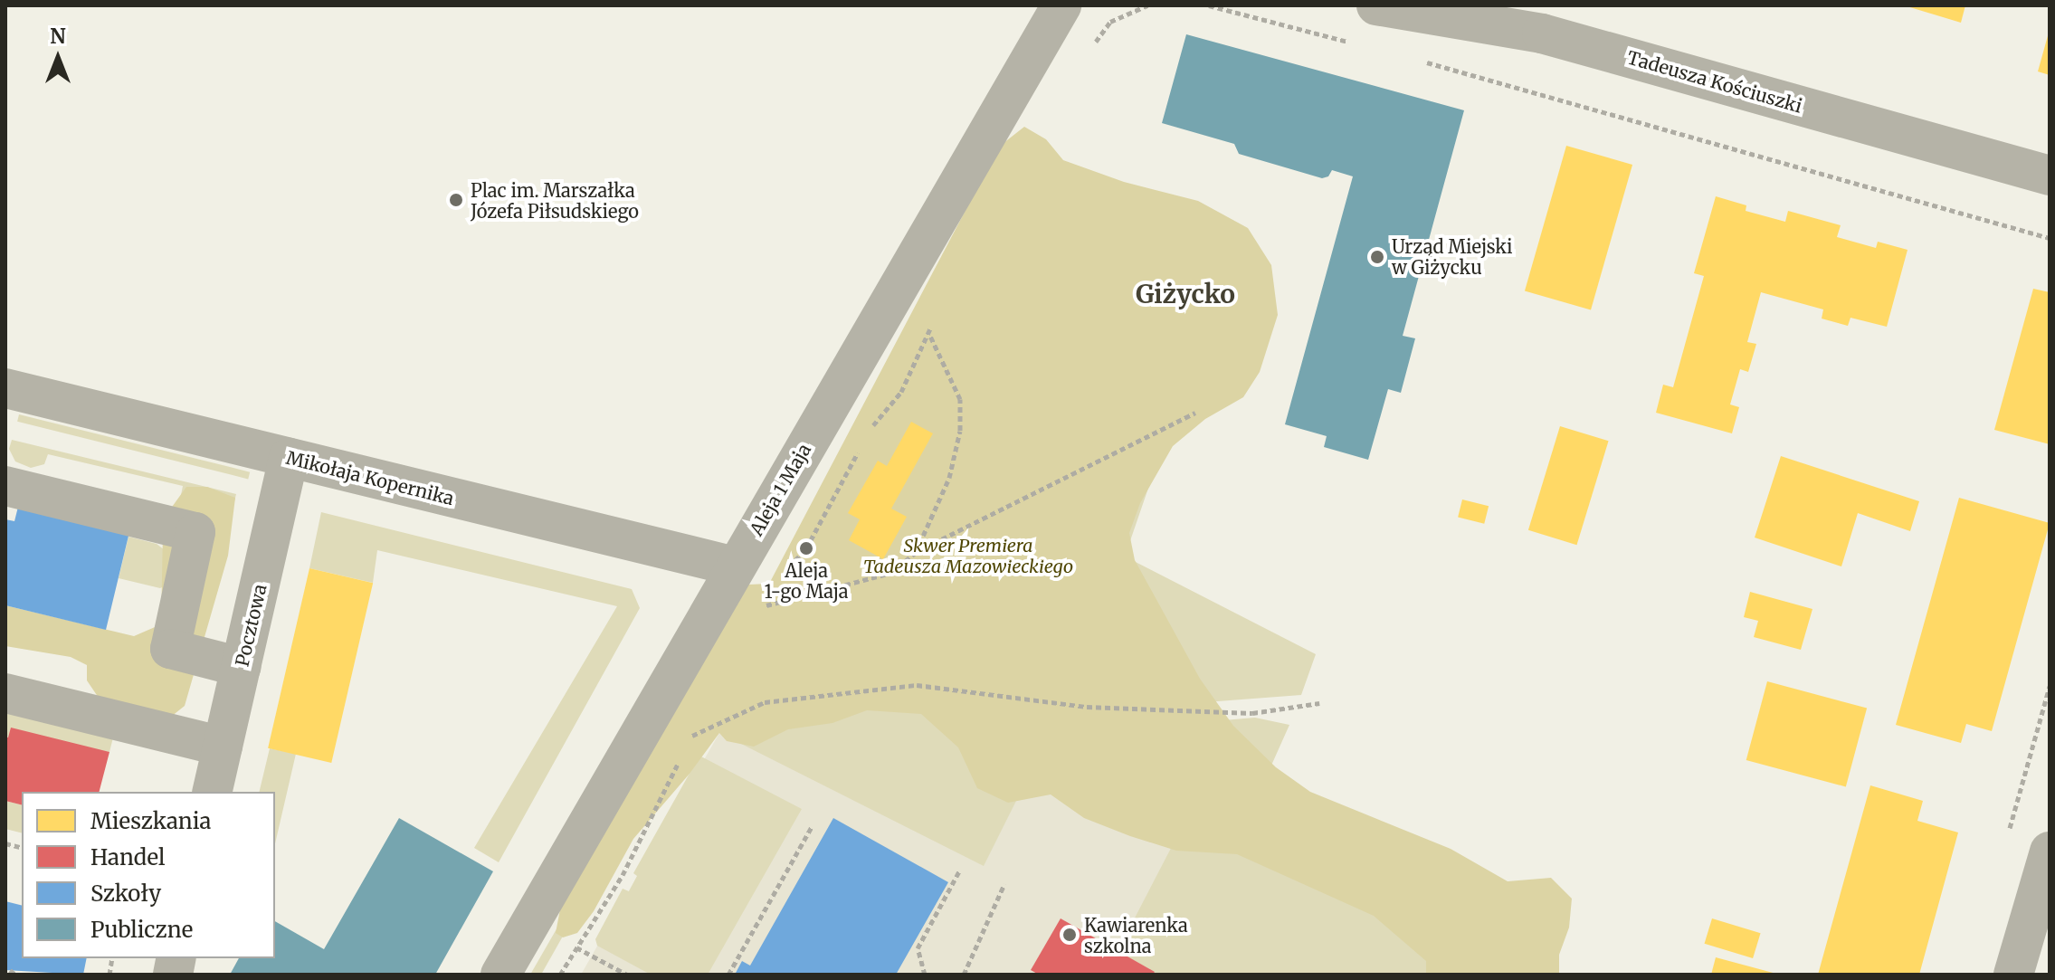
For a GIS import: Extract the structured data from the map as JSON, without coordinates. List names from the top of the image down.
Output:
{
  "streets": {
    "street": [
      "Tadeusza Kościuszki",
      "Mikołaja Kopernika",
      "Aleja 1 Maja",
      "Pocztowa"
    ]
  },
  "crossings": [
    ["Mikołaja Kopernika", "Aleja 1 Maja"],
    ["Mikołaja Kopernika", "Pocztowa"]
  ],
  "districts": ["Giżycko"],
  "parks": ["Skwer Premiera Tadeusza Mazowieckiego"],
  "places": [
    "Plac im. Marszałka Józefa Piłsudskiego",
    "Urząd Miejski w Giżycku",
    "Aleja 1-go Maja",
    "Kawiarenka szkolna"
  ],
  "legend": [
    "Mieszkania",
    "Handel",
    "Szkoły",
    "Publiczne"
  ],
  "north": "top"
}
